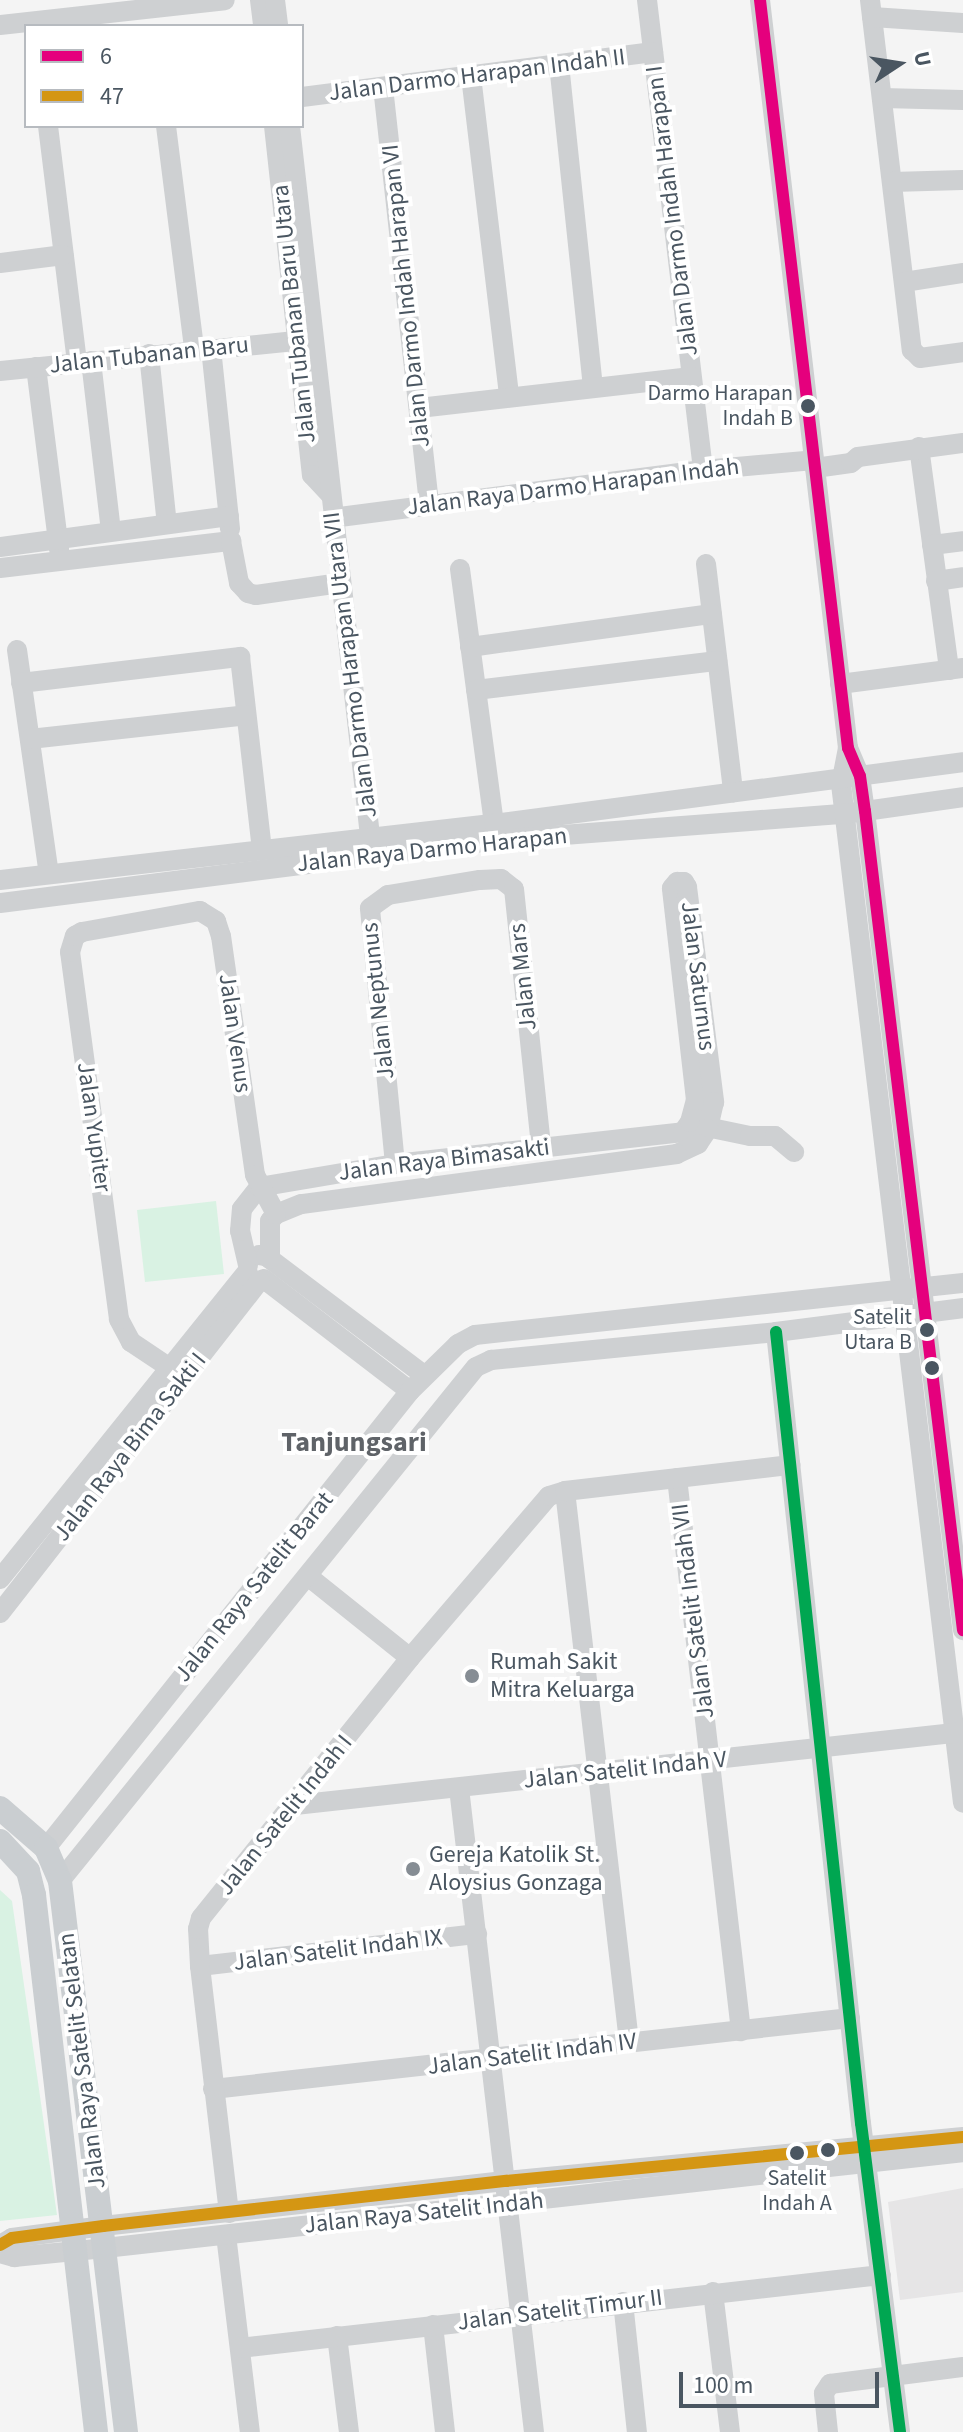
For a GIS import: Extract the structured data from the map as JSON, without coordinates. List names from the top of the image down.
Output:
{
  "streets": {
    "main road": ["Jalan Raya Satelit Selatan"],
    "street": [
      "Jalan Darmo Harapan Indah II",
      "Jalan Darmo Indah Harapan I",
      "Jalan Darmo Indah Harapan VI",
      "Jalan Tubanan Baru Utara",
      "Jalan Tubanan Baru",
      "Jalan Raya Darmo Harapan Indah",
      "Jalan Darmo Harapan Utara VII",
      "Jalan Raya Darmo Harapan",
      "Jalan Saturnus",
      "Jalan Mars",
      "Jalan Neptunus",
      "Jalan Venus",
      "Jalan Yupiter",
      "Jalan Raya Bimasakti",
      "Jalan Raya Bima Sakti I",
      "Jalan Raya Satelit Barat",
      "Jalan Satelit Indah VII",
      "Jalan Satelit Indah V",
      "Jalan Satelit Indah I",
      "Jalan Satelit Indah IX",
      "Jalan Satelit Indah IV",
      "Jalan Raya Satelit Indah",
      "Jalan Satelit Timur II"
    ]
  },
  "crossings": [
    ["Jalan Darmo Harapan Indah II", "Jalan Darmo Indah Harapan I"],
    ["Jalan Darmo Harapan Indah II", "Jalan Darmo Indah Harapan VI"],
    ["Jalan Darmo Indah Harapan I", "Jalan Raya Darmo Harapan Indah"],
    ["Jalan Darmo Indah Harapan VI", "Jalan Raya Darmo Harapan Indah"],
    ["Jalan Tubanan Baru Utara", "Jalan Tubanan Baru"],
    ["Jalan Tubanan Baru Utara", "Jalan Darmo Harapan Utara VII"],
    ["Jalan Raya Darmo Harapan Indah", "Jalan Darmo Harapan Utara VII"],
    ["Jalan Darmo Harapan Utara VII", "Jalan Raya Darmo Harapan"],
    ["Jalan Saturnus", "Jalan Raya Bimasakti"],
    ["Jalan Mars", "Jalan Neptunus"],
    ["Jalan Mars", "Jalan Raya Bimasakti"],
    ["Jalan Neptunus", "Jalan Raya Bimasakti"],
    ["Jalan Venus", "Jalan Yupiter"],
    ["Jalan Venus", "Jalan Raya Bimasakti"],
    ["Jalan Yupiter", "Jalan Raya Bima Sakti I"],
    ["Jalan Raya Satelit Barat", "Jalan Raya Satelit Selatan"],
    ["Jalan Satelit Indah VII", "Jalan Satelit Indah V"],
    ["Jalan Satelit Indah VII", "Jalan Satelit Indah IV"],
    ["Jalan Satelit Indah V", "Jalan Satelit Indah I"],
    ["Jalan Satelit Indah I", "Jalan Satelit Indah IX"],
    ["Jalan Satelit Indah I", "Jalan Satelit Indah IV"],
    ["Jalan Satelit Indah I", "Jalan Raya Satelit Indah"],
    ["Jalan Raya Satelit Selatan", "Jalan Raya Satelit Indah"]
  ],
  "districts": ["Tanjungsari"],
  "places": [
    "Darmo Harapan Indah B",
    "Satelit Utara B",
    "Rumah Sakit Mitra Keluarga",
    "Gereja Katolik St. Aloysius Gonzaga",
    "Satelit Indah A"
  ],
  "lines": ["transit line 6", "transit line 47"],
  "legend": ["6", "47"],
  "scale_bar": "100 m",
  "north": "right"
}
